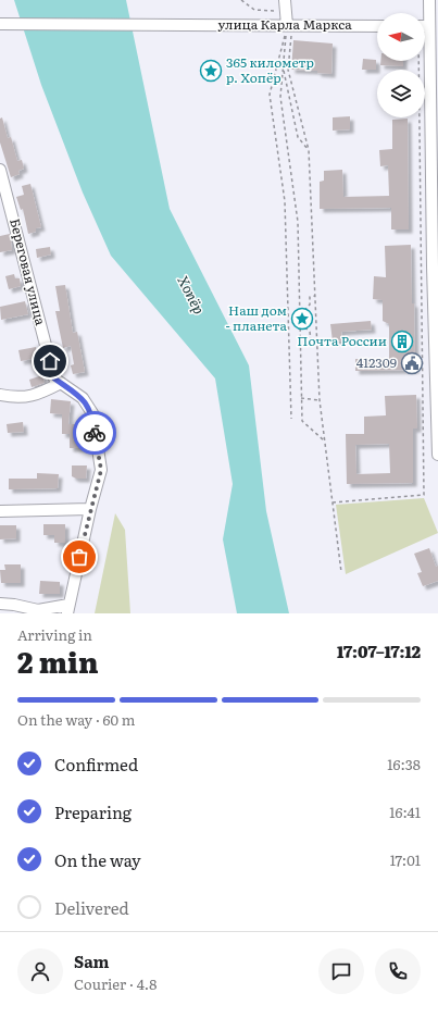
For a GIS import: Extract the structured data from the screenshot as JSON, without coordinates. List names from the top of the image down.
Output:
{
  "streets": {
    "street": ["улица Карла Маркса", "Береговая улица"]
  },
  "water": ["Хопёр"],
  "places": {
    "place": ["365 километр р. Хопёр", "Наш дом - планета"],
    "building": ["Почта России"],
    "public building": ["412309"]
  },
  "north": "left",
  "page": {
    "heading": ["2 min", "Arriving in", "17:07–17:12"],
    "panel": ["Sam", "Courier · 4.8"],
    "bar": "On the way · 60 m",
    "list": [
      ["Confirmed", "16:38"],
      ["Preparing", "16:41"],
      ["On the way", "17:01"],
      "Delivered"
    ]
  }
}
